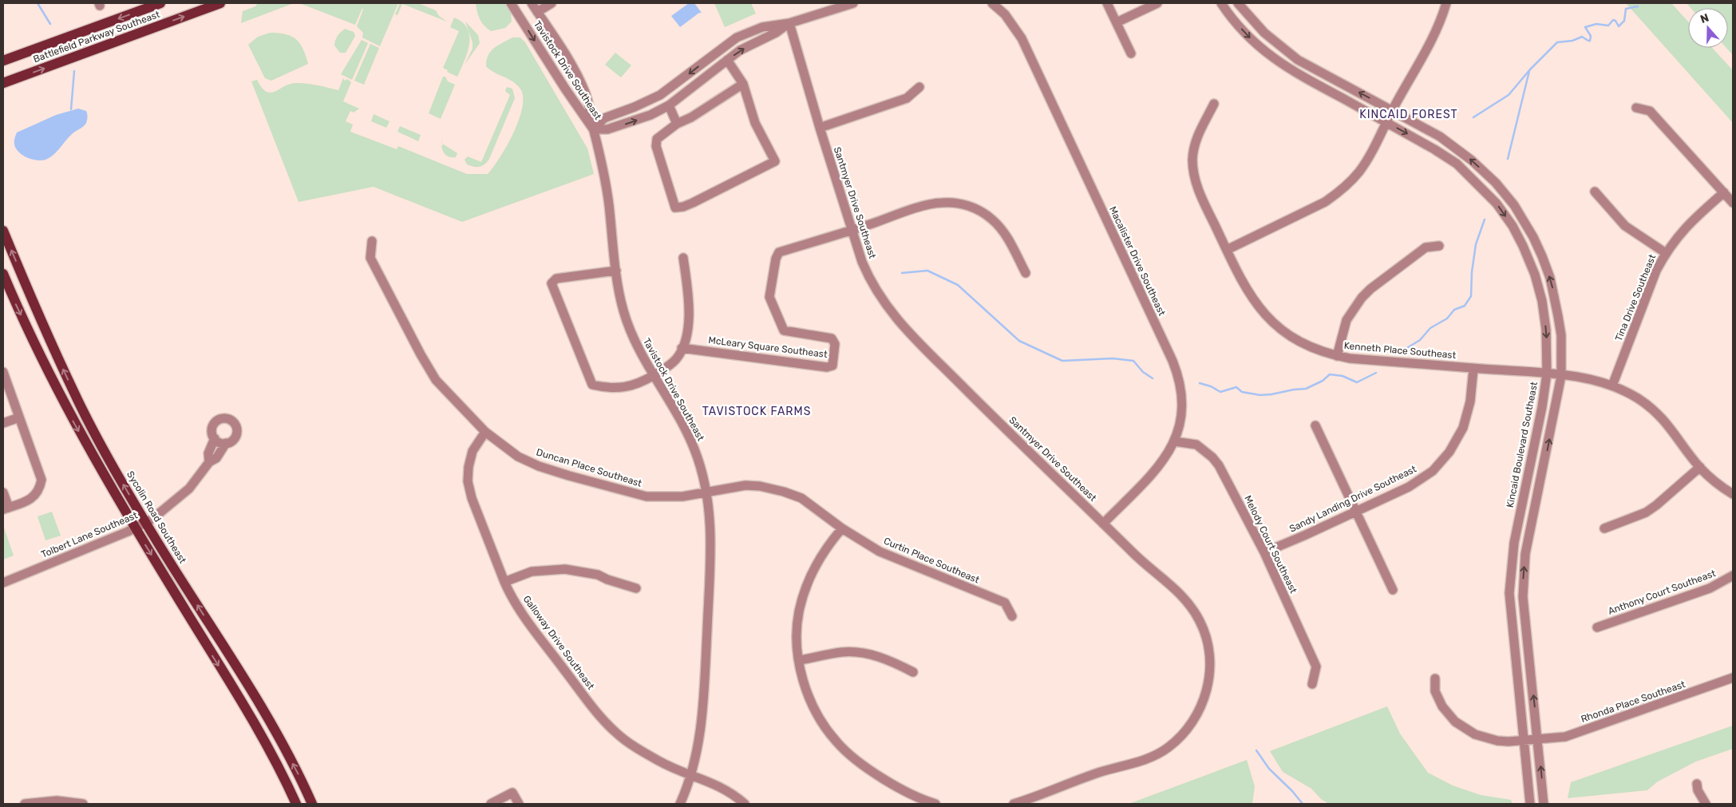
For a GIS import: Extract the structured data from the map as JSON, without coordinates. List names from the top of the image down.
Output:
{
  "streets": {
    "main road": ["Battlefield Parkway Southeast", "Sycolin Road Southeast"],
    "street": [
      "Tavistock Drive Southeast",
      "Santmyer Drive Southeast",
      "Macalister Drive Southeast",
      "Tina Drive Southeast",
      "McLeary Square Southeast",
      "Kenneth Place Southeast",
      "Kincaid Boulevard Southeast",
      "Duncan Place Southeast",
      "Sandy Landing Drive Southeast",
      "Tolbert Lane Southeast",
      "Melody Court Southeast",
      "Curtin Place Southeast",
      "Anthony Court Southeast",
      "Galloway Drive Southeast",
      "Rhonda Place Southeast"
    ]
  },
  "crossings": [
    ["Tavistock Drive Southeast", "Duncan Place Southeast"],
    ["Tavistock Drive Southeast", "Curtin Place Southeast"],
    ["Tavistock Drive Southeast", "Galloway Drive Southeast"],
    ["Santmyer Drive Southeast", "Macalister Drive Southeast"],
    ["Santmyer Drive Southeast", "McLeary Square Southeast"],
    ["Macalister Drive Southeast", "Melody Court Southeast"],
    ["Tina Drive Southeast", "Kenneth Place Southeast"],
    ["Kenneth Place Southeast", "Kincaid Boulevard Southeast"],
    ["Kenneth Place Southeast", "Sandy Landing Drive Southeast"],
    ["Kincaid Boulevard Southeast", "Rhonda Place Southeast"],
    ["Duncan Place Southeast", "Curtin Place Southeast"],
    ["Duncan Place Southeast", "Galloway Drive Southeast"],
    ["Sandy Landing Drive Southeast", "Melody Court Southeast"],
    ["Sycolin Road Southeast", "Tolbert Lane Southeast"]
  ],
  "districts": ["KINCAID FOREST", "TAVISTOCK FARMS"],
  "north": "top"
}
